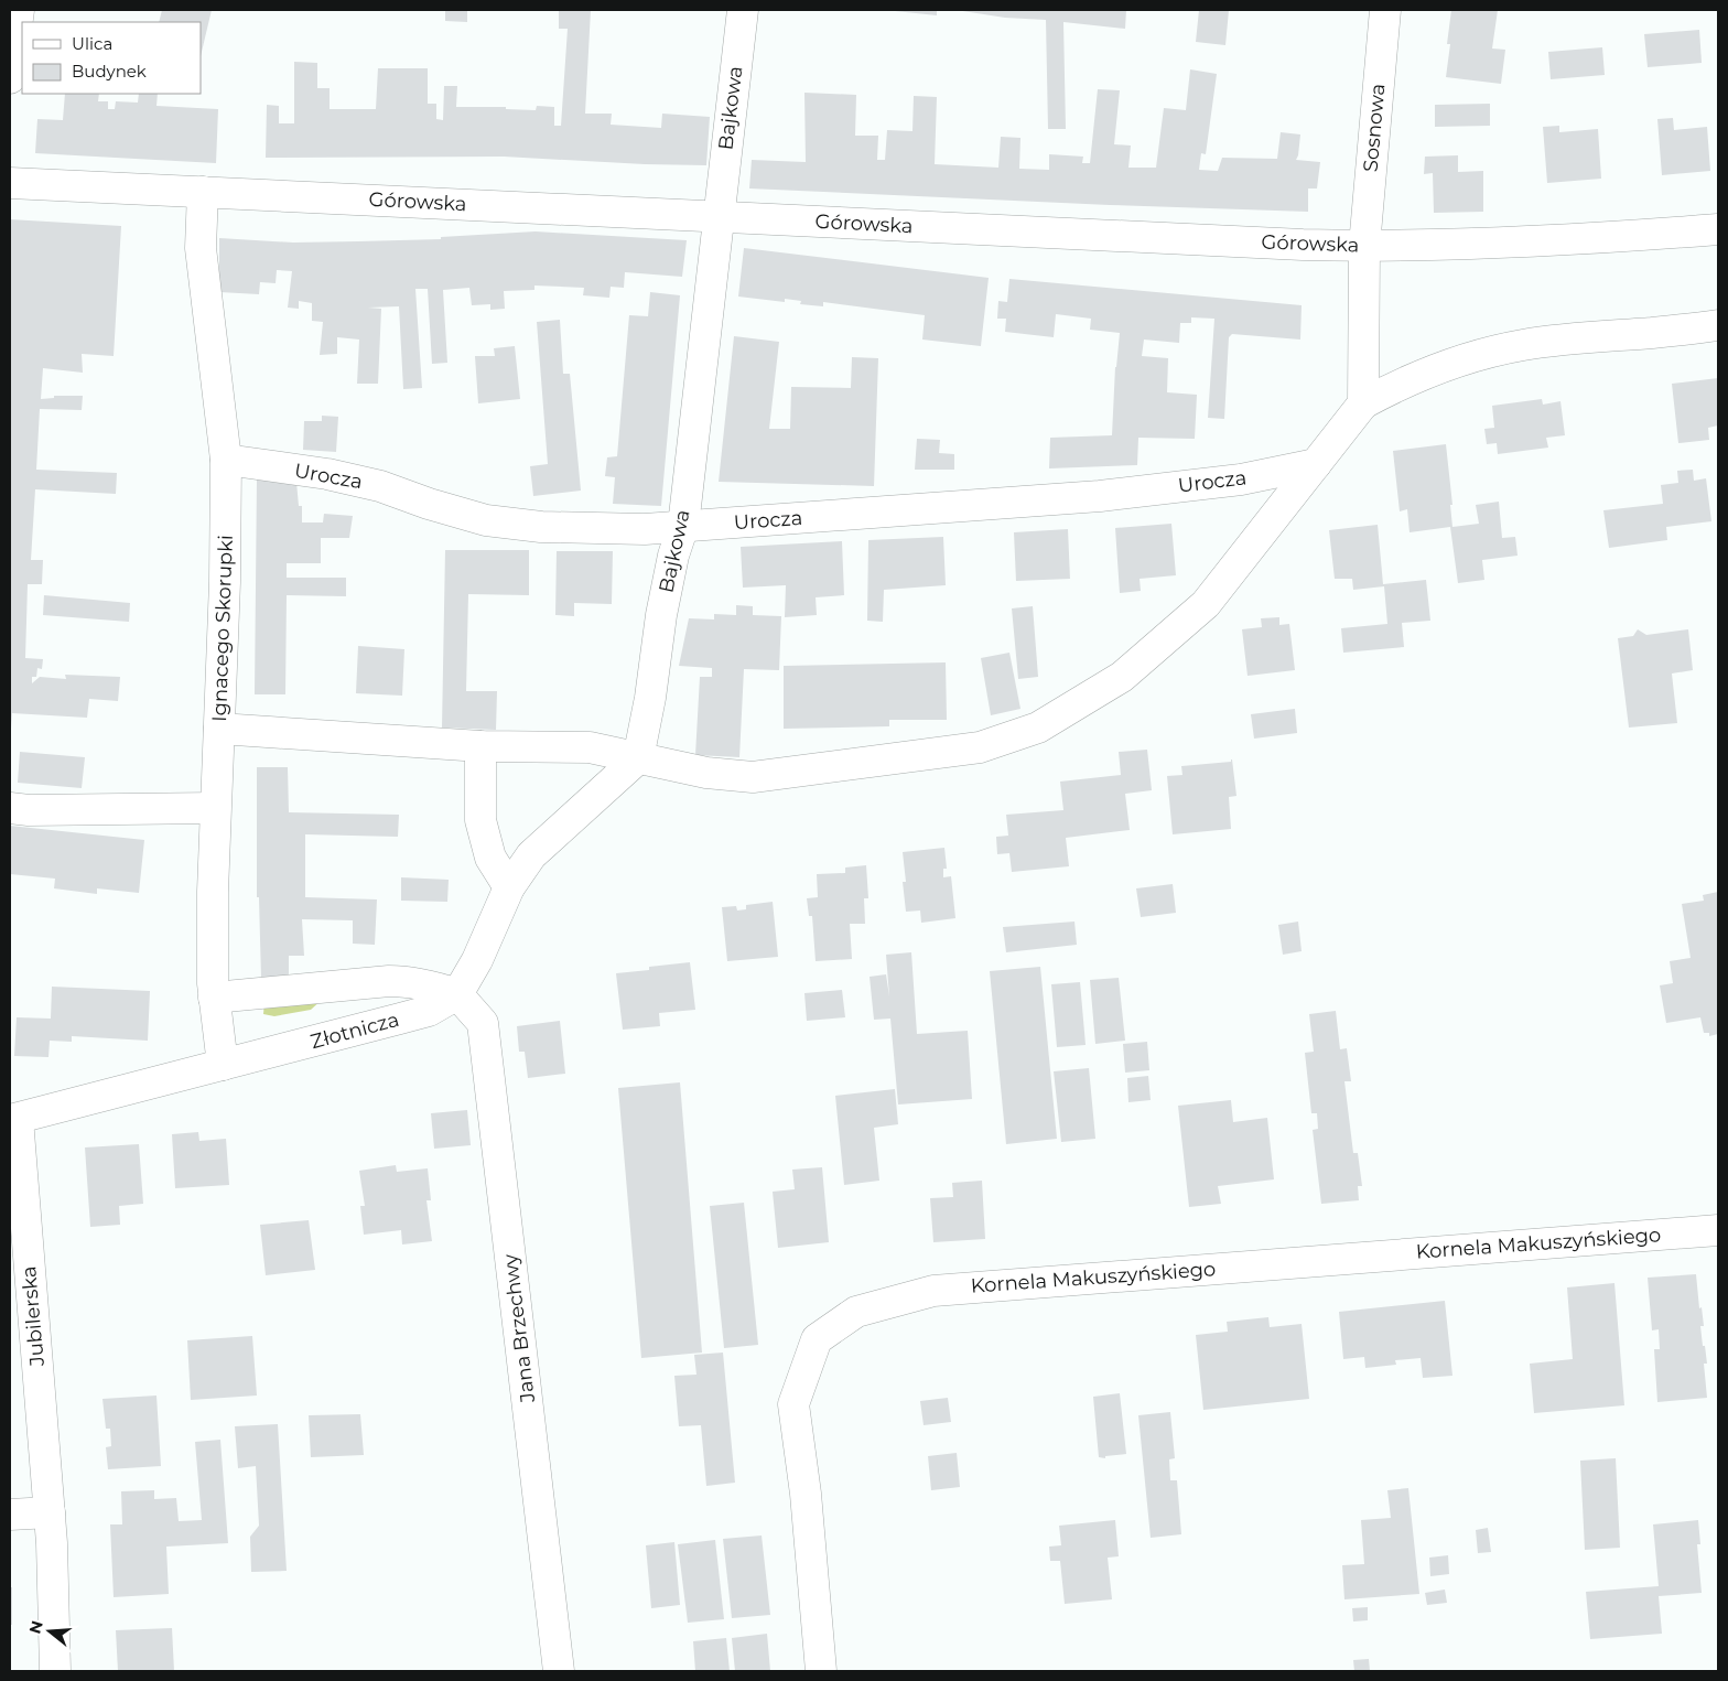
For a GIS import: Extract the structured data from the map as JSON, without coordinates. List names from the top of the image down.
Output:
{
  "streets": {
    "street": [
      "Bajkowa",
      "Sosnowa",
      "Górowska",
      "Urocza",
      "Ignacego Skorupki",
      "Złotnicza",
      "Kornela Makuszyńskiego",
      "Jubilerska",
      "Jana Brzechwy"
    ]
  },
  "crossings": [
    ["Bajkowa", "Górowska"],
    ["Bajkowa", "Urocza"],
    ["Sosnowa", "Górowska"],
    ["Górowska", "Ignacego Skorupki"],
    ["Urocza", "Ignacego Skorupki"],
    ["Ignacego Skorupki", "Złotnicza"],
    ["Złotnicza", "Jubilerska"],
    ["Złotnicza", "Jana Brzechwy"]
  ],
  "legend": ["Ulica", "Budynek"],
  "north": "left"
}
